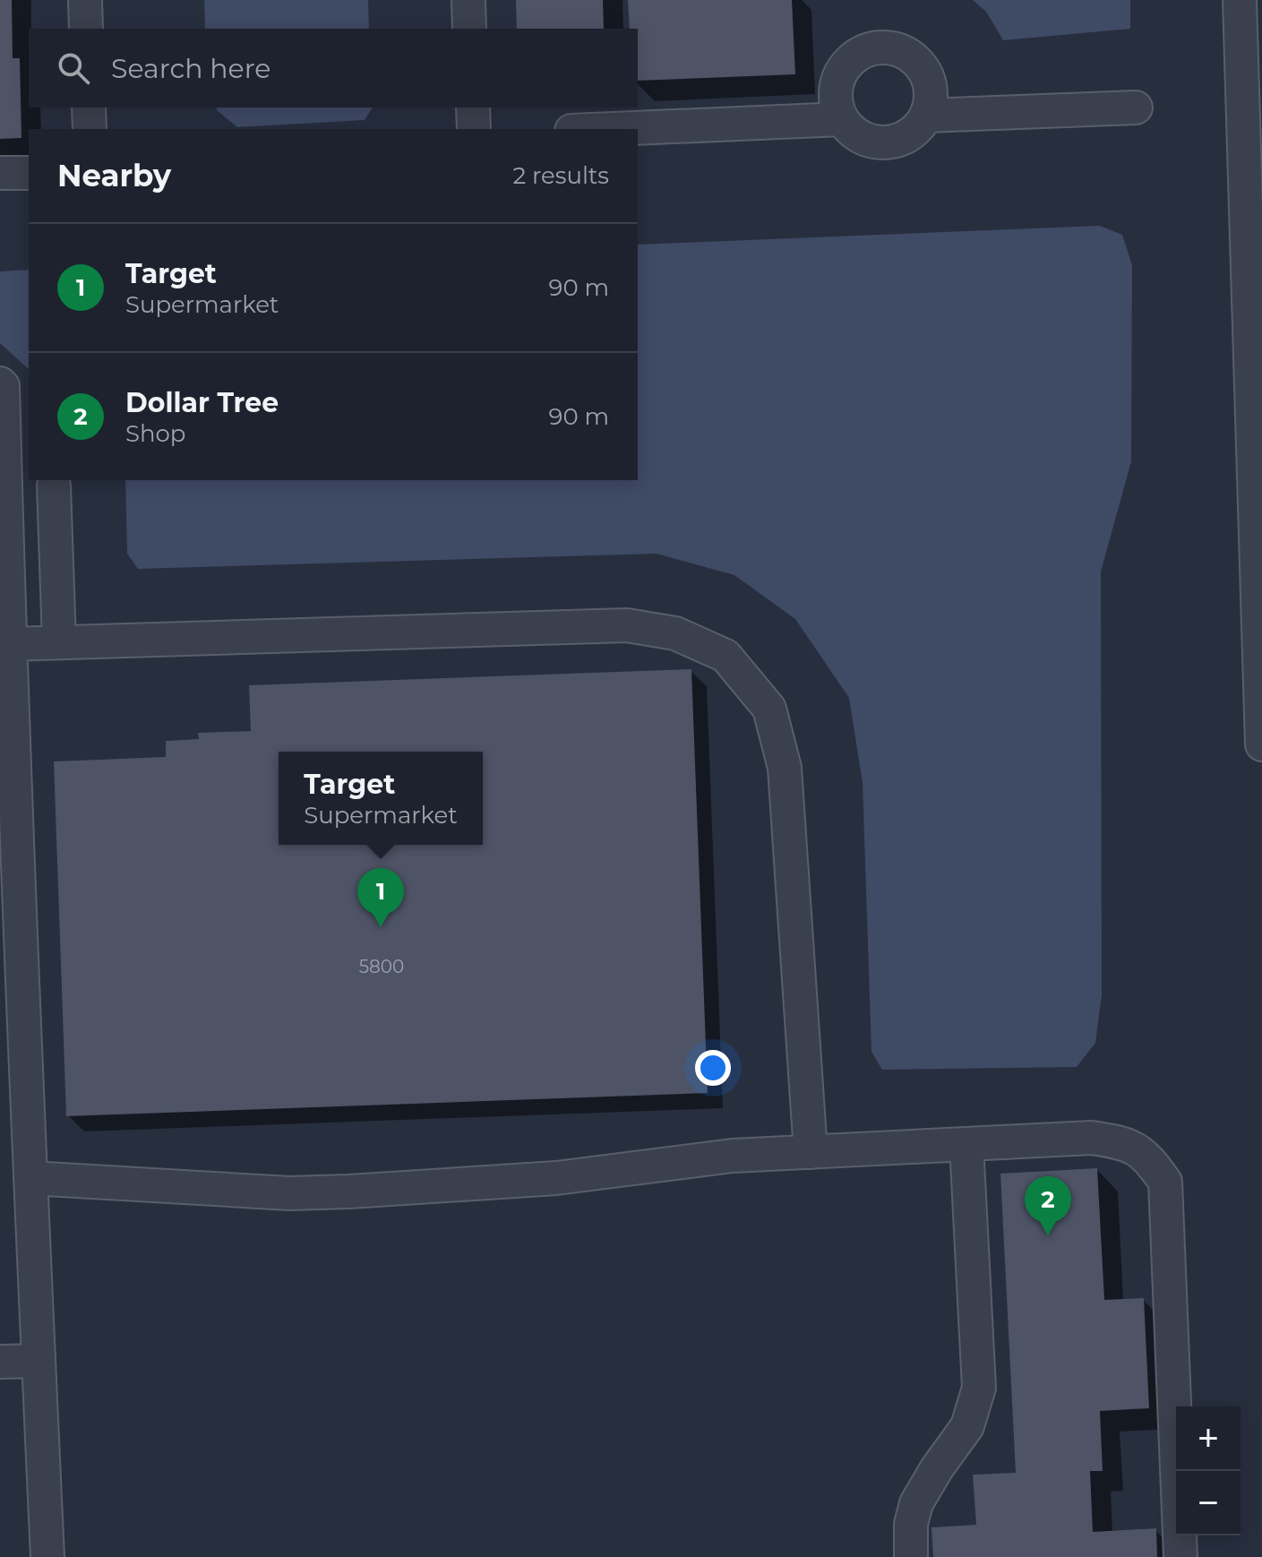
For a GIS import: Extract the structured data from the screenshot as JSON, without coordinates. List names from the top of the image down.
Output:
{
  "house_numbers": ["5800"],
  "page": {
    "search": "Search here",
    "heading": ["Nearby", "2 results"],
    "list": [
      {
        "mark": "1",
        "name": "Target",
        "note": "Supermarket",
        "value": "90 m"
      },
      {
        "mark": "2",
        "name": "Dollar Tree",
        "note": "Shop",
        "value": "90 m"
      }
    ],
    "popup": ["Target", "Supermarket"],
    "pins": ["1", "2"],
    "map_buttons": ["+", "−"]
  }
}
